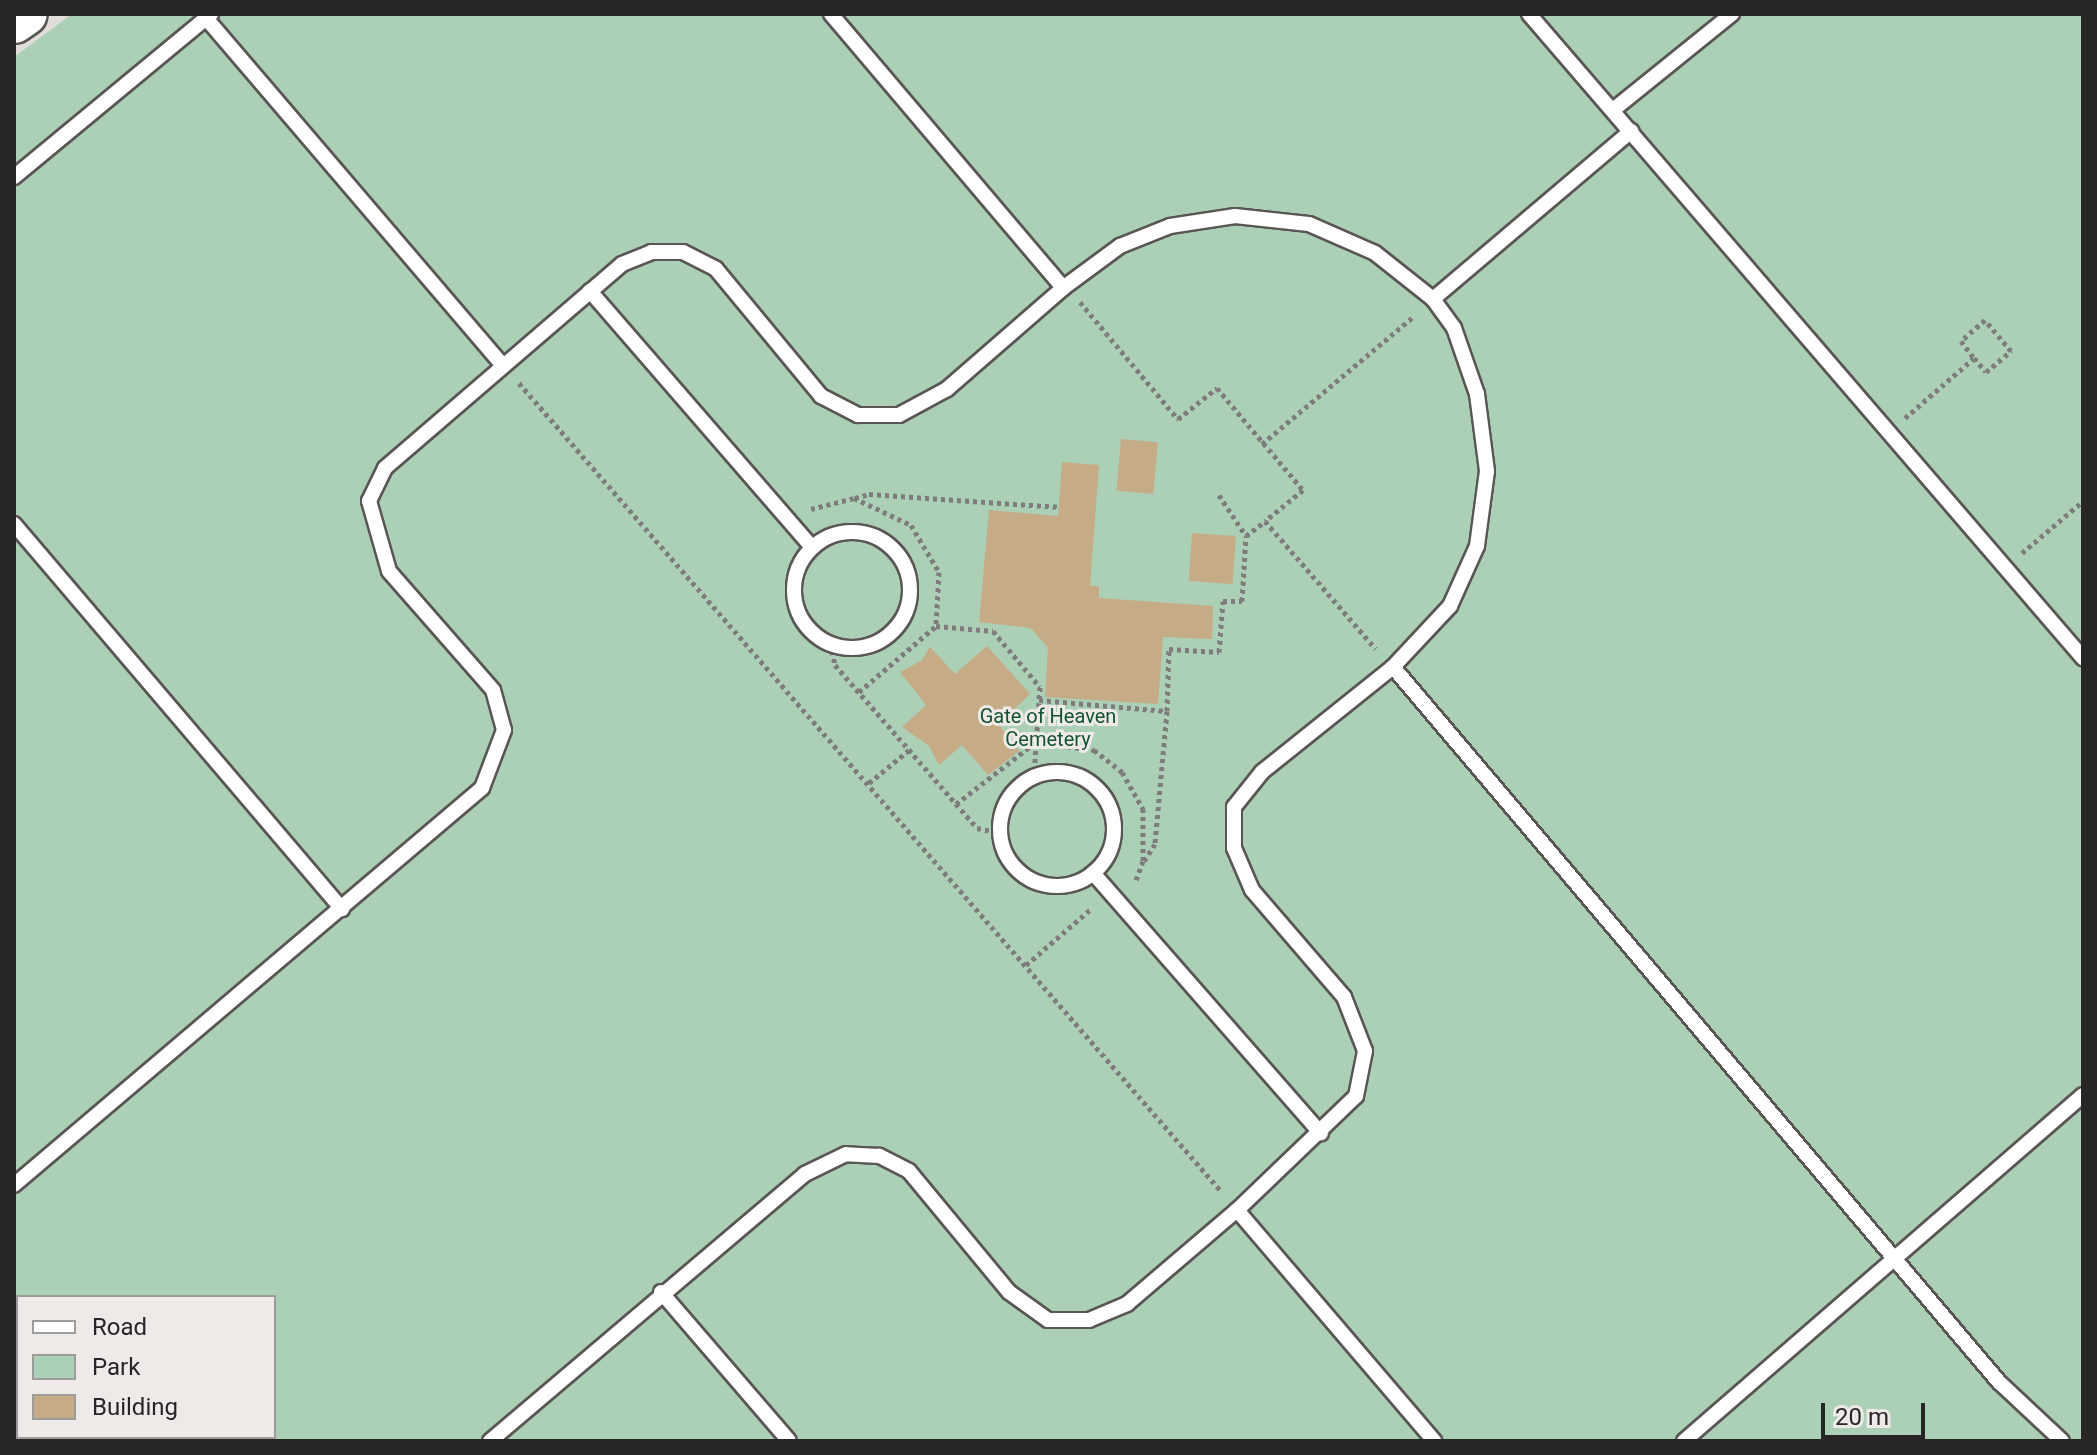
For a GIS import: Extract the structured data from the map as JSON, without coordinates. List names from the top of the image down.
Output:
{
  "parks": ["Gate of Heaven Cemetery"],
  "legend": ["Road", "Park", "Building"],
  "scale_bar": "20 m"
}
